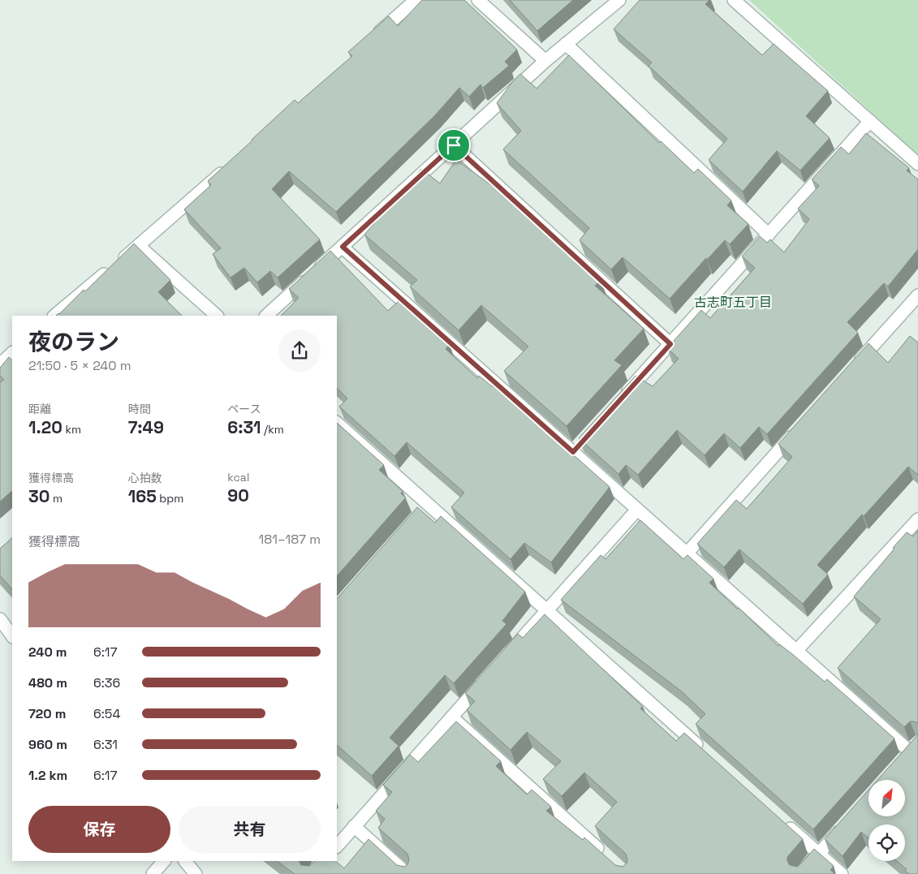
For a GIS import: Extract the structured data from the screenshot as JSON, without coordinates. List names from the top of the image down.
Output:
{
  "districts": ["古志町五丁目"],
  "north": "top right",
  "page": {
    "heading": ["夜のラン", "21:50 · 5 × 240 m"],
    "stats": [
      ["距離", "1.20 km"],
      ["時間", "7:49"],
      ["ペース", "6:31 /km"],
      ["獲得標高", "30 m"],
      ["心拍数", "165 bpm"],
      ["kcal", "90"]
    ],
    "chart": ["獲得標高", "181–187 m"],
    "list": [
      {
        "name": "240 m",
        "note": "6:17"
      },
      {
        "name": "480 m",
        "note": "6:36"
      },
      {
        "name": "720 m",
        "note": "6:54"
      },
      {
        "name": "960 m",
        "note": "6:31"
      },
      {
        "name": "1.2 km",
        "note": "6:17"
      }
    ],
    "buttons": ["保存", "共有"]
  }
}
